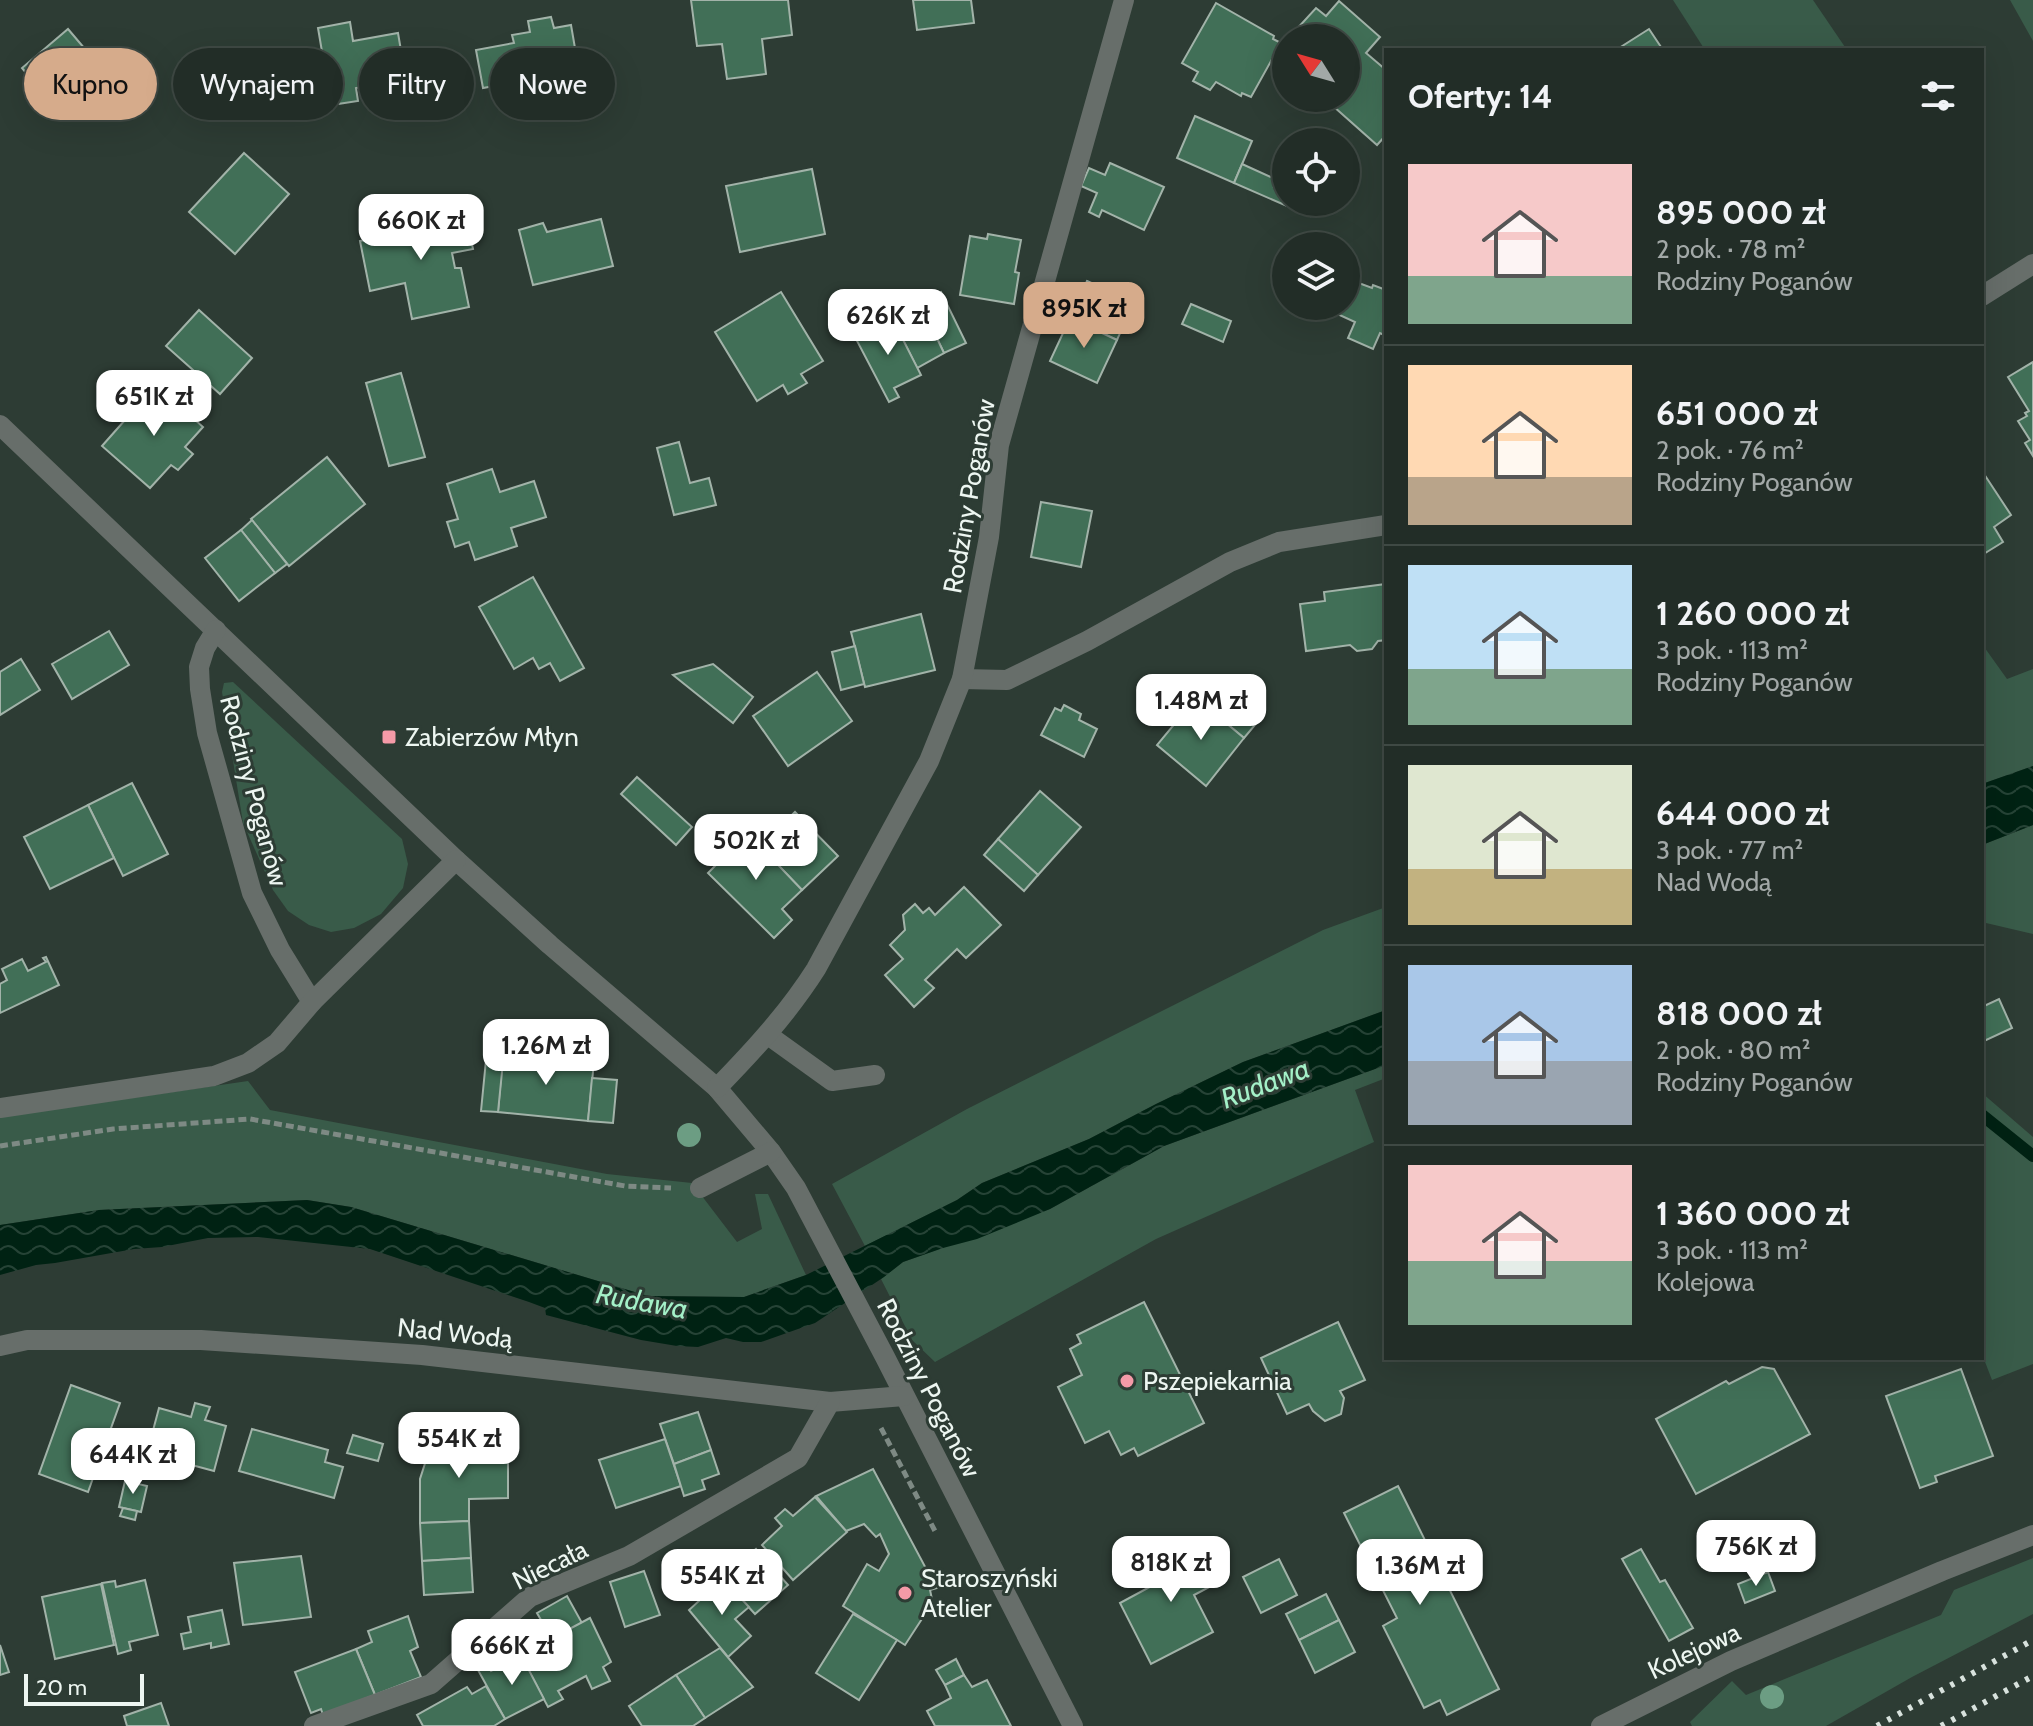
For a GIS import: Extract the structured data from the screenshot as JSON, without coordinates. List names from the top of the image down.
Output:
{
  "streets": {
    "street": [
      "Rodziny Poganów",
      "Nad Wodą",
      "Niecała",
      "Kolejowa"
    ]
  },
  "crossings": [
    ["Rodziny Poganów", "Nad Wodą"],
    ["Nad Wodą", "Niecała"]
  ],
  "water": ["Rudawa"],
  "places": {
    "transit": ["Zabierzów Młyn"],
    "other": ["Pszepiekarnia", "Staroszyński Atelier"]
  },
  "scale_bar": "20 m",
  "north": "top left",
  "page": {
    "chip": [
      "Kupno",
      "Wynajem",
      "Filtry",
      "Nowe"
    ],
    "heading": "Oferty: 14",
    "list": [
      {
        "name": "895 000 zł",
        "note": "2 pok. · 78 m² · Rodziny Poganów"
      },
      {
        "name": "651 000 zł",
        "note": "2 pok. · 76 m² · Rodziny Poganów"
      },
      {
        "name": "1 260 000 zł",
        "note": "3 pok. · 113 m² · Rodziny Poganów"
      },
      {
        "name": "644 000 zł",
        "note": "3 pok. · 77 m² · Nad Wodą"
      },
      {
        "name": "818 000 zł",
        "note": "2 pok. · 80 m² · Rodziny Poganów"
      },
      {
        "name": "1 360 000 zł",
        "note": "3 pok. · 113 m² · Kolejowa"
      }
    ],
    "price": [
      "660K zł",
      "895K zł",
      "626K zł",
      "651K zł",
      "1.48M zł",
      "502K zł",
      "1.26M zł",
      "554K zł",
      "644K zł",
      "756K zł",
      "818K zł",
      "1.36M zł",
      "554K zł",
      "666K zł"
    ],
    "scale": "20 m"
  }
}
